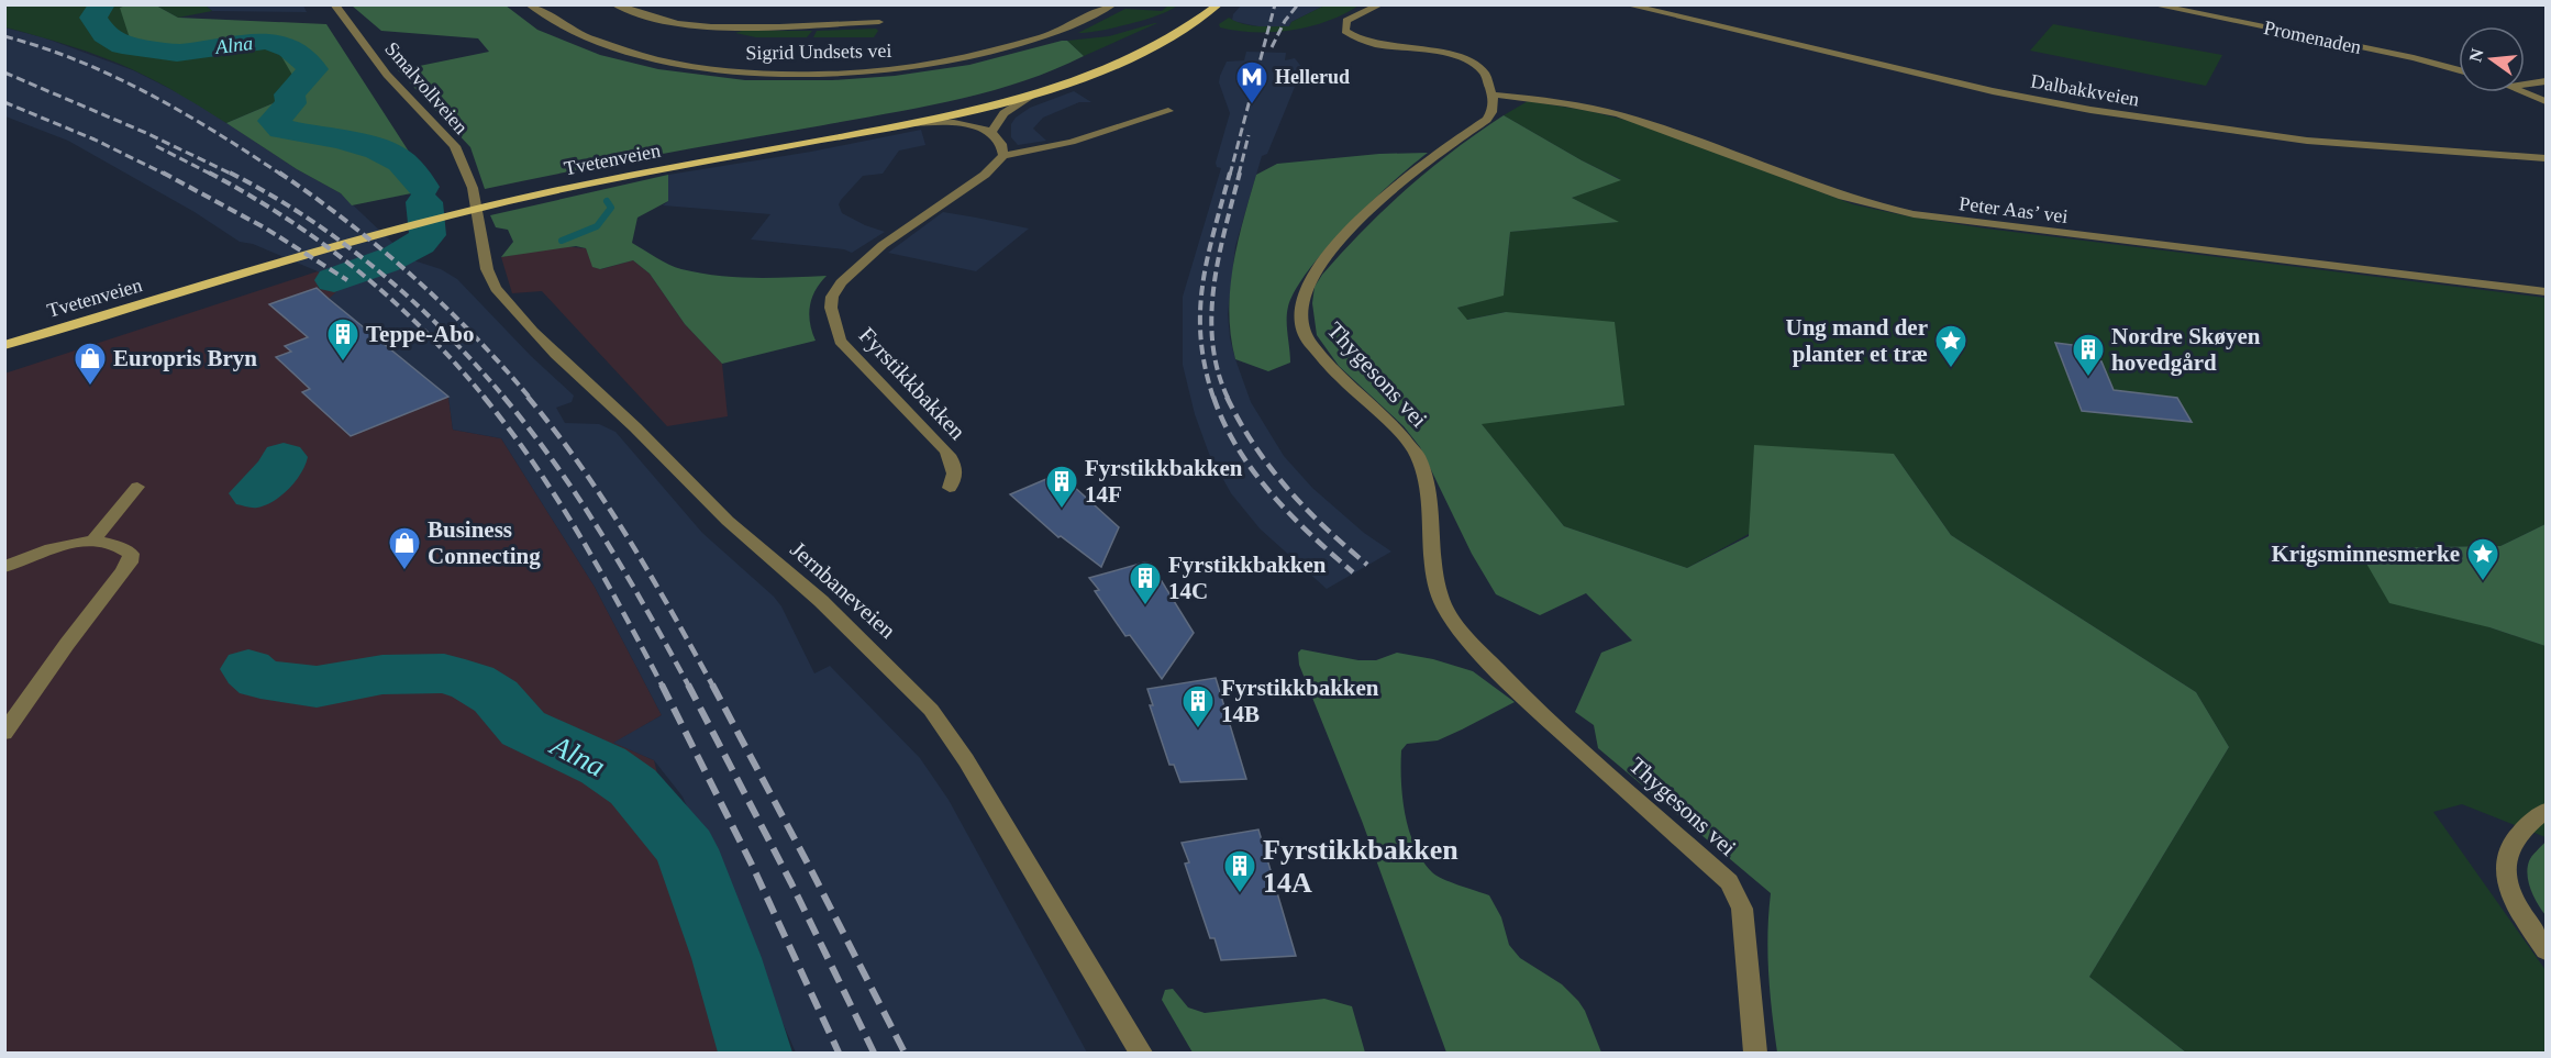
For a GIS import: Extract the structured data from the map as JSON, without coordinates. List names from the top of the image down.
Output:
{
  "streets": {
    "main road": ["Tvetenveien"],
    "street": [
      "Promenaden",
      "Sigrid Undsets vei",
      "Smalvollveien",
      "Dalbakkveien",
      "Peter Aas’ vei",
      "Thygesons vei",
      "Fyrstikkbakken",
      "Jernbaneveien"
    ]
  },
  "crossings": [
    ["Smalvollveien", "Jernbaneveien"],
    ["Peter Aas’ vei", "Thygesons vei"]
  ],
  "water": ["Alna"],
  "places": {
    "metro station": ["Hellerud"],
    "building": [
      "Teppe-Abo",
      "Nordre Skøyen hovedgård",
      "Fyrstikkbakken 14F",
      "Fyrstikkbakken 14C",
      "Fyrstikkbakken 14B",
      "Fyrstikkbakken 14A"
    ],
    "place": ["Ung mand der planter et træ", "Krigsminnesmerke"],
    "shop": ["Europris Bryn", "Business Connecting"]
  },
  "north": "left"
}
